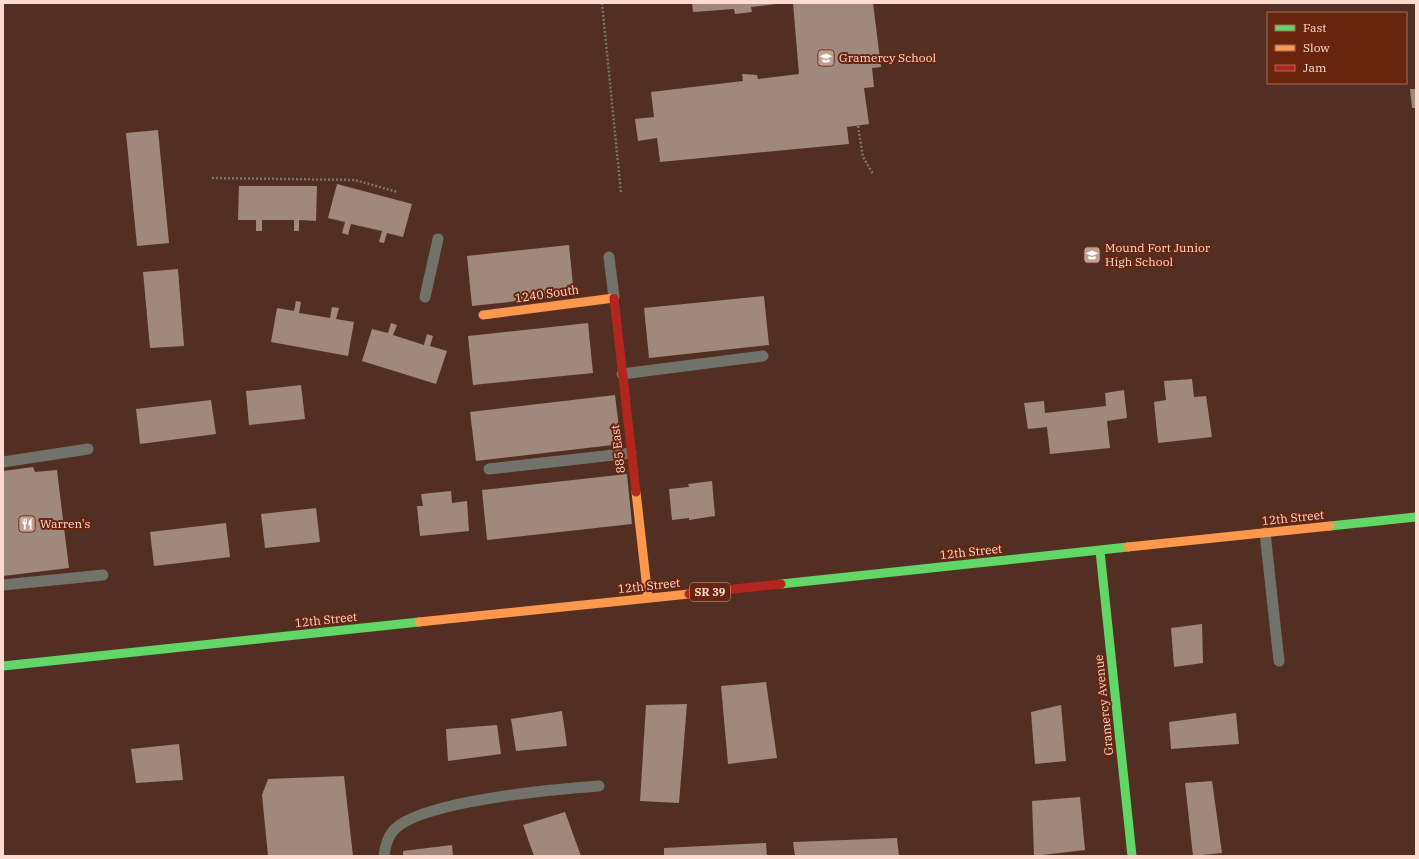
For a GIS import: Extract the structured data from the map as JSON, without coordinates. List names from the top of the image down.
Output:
{
  "streets": {
    "main road": [
      "1240 South",
      "885 East",
      "12th Street",
      "SR 39",
      "Gramercy Avenue"
    ]
  },
  "crossings": [
    ["1240 South", "885 East"],
    ["885 East", "12th Street"],
    ["12th Street", "Gramercy Avenue"]
  ],
  "places": {
    "school or university": ["Gramercy School", "Mound Fort Junior High School"],
    "restaurant": ["Warren's"]
  },
  "legend": ["Fast", "Slow", "Jam"]
}
